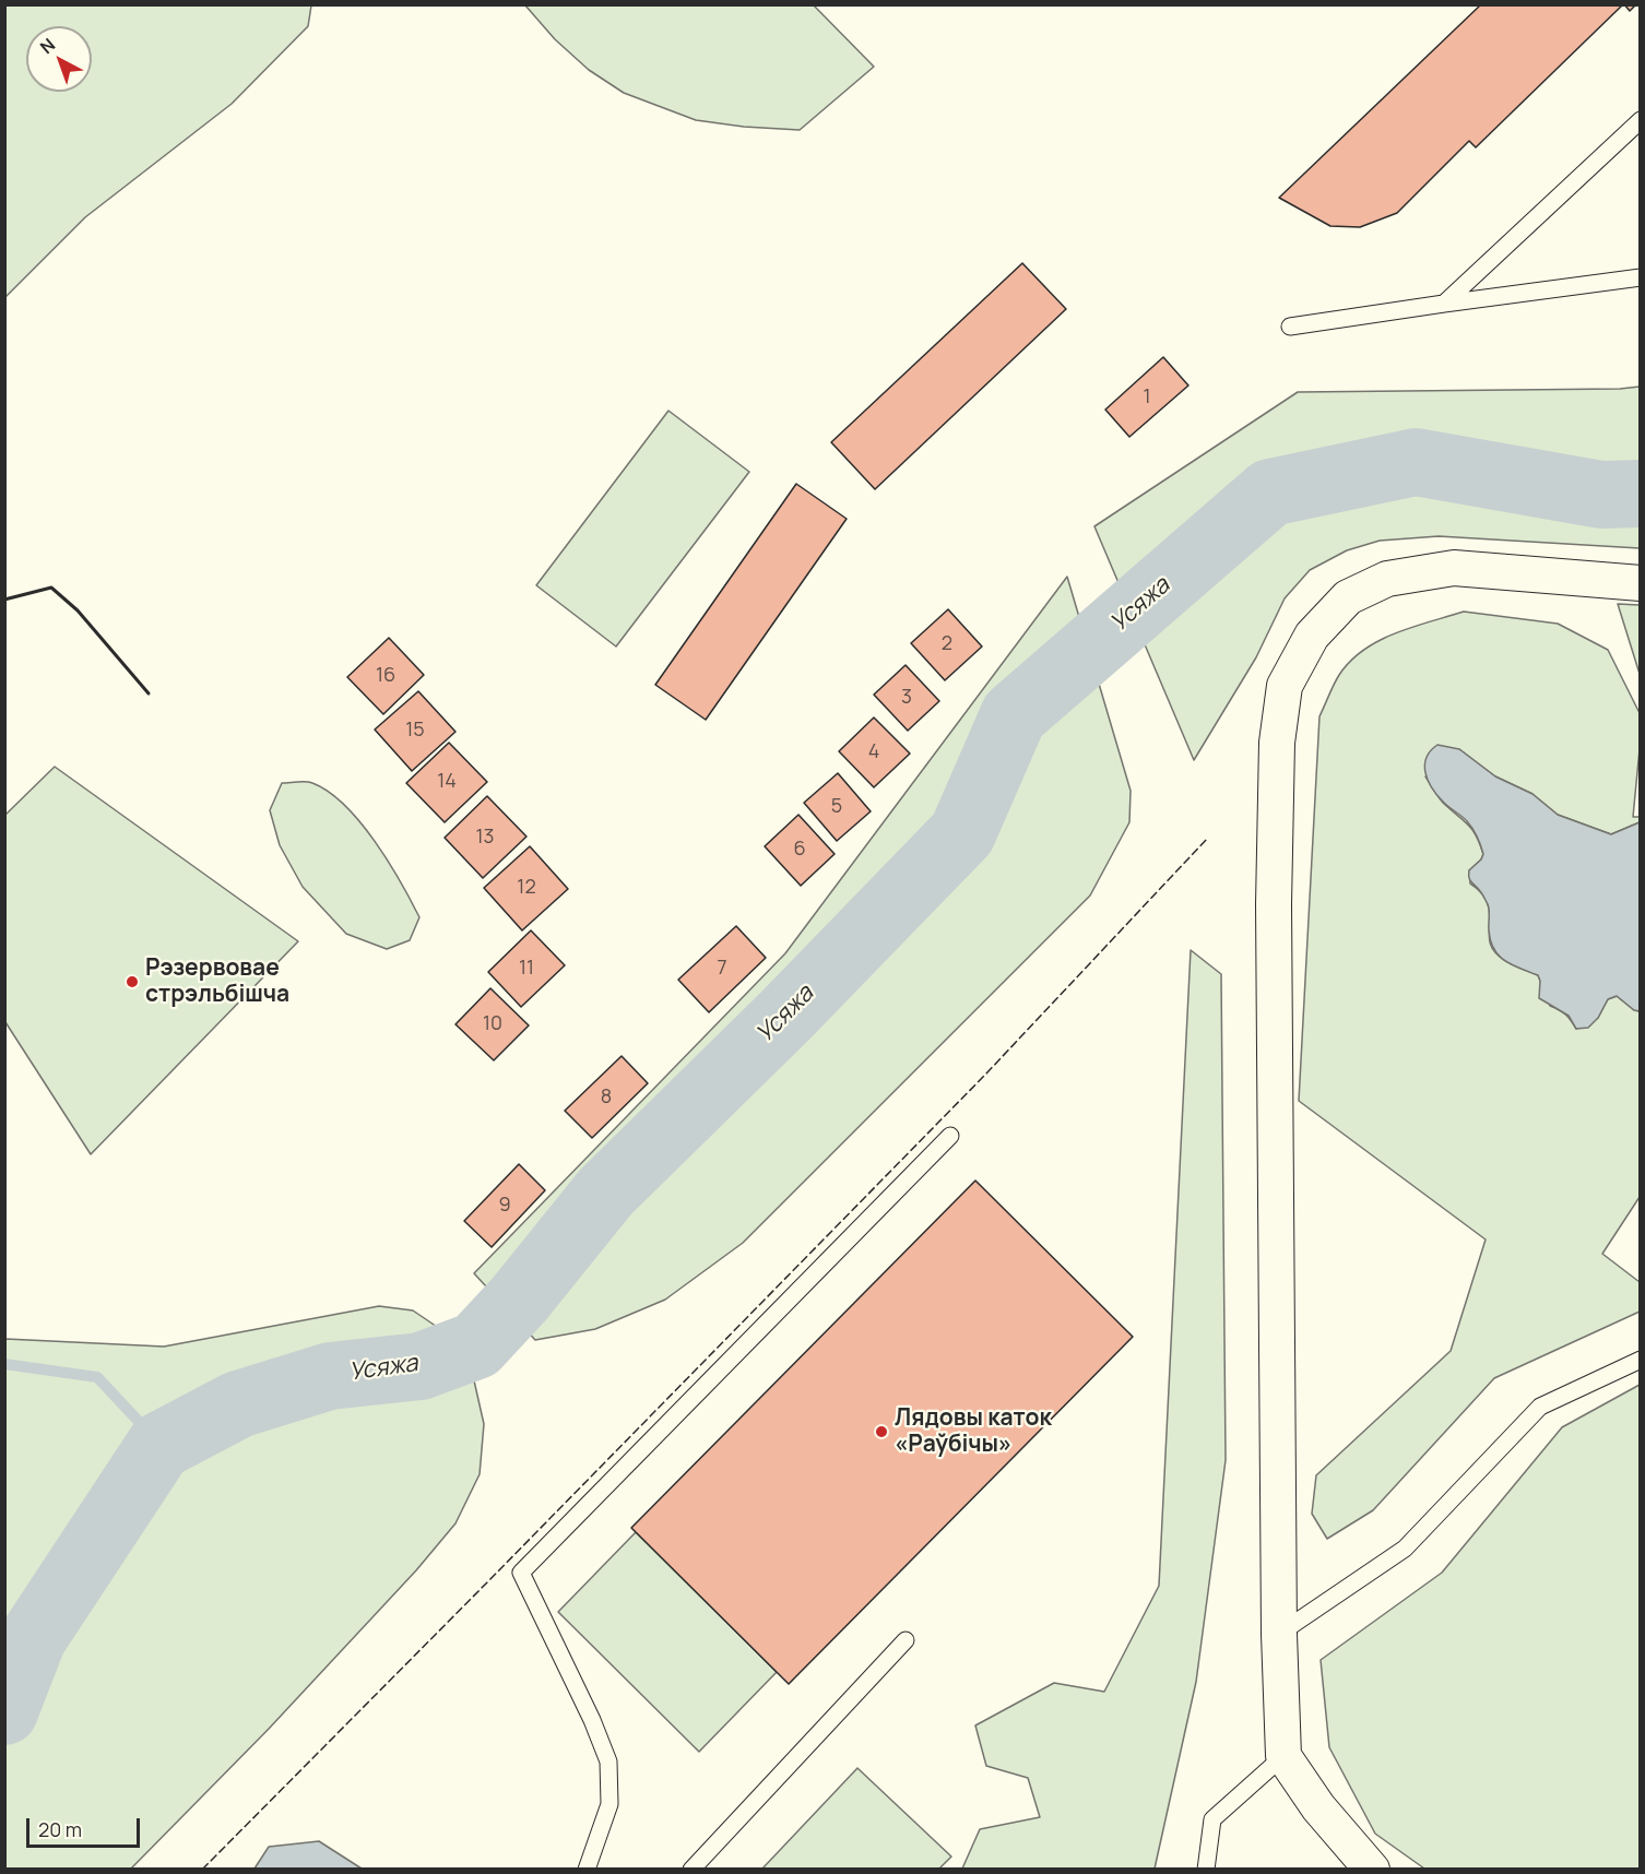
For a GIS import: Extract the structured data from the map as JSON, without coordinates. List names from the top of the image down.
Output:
{
  "water": ["Усяжа"],
  "places": ["Рэзервовае стрэльбішча", "Лядовы каток «Раўбічы»"],
  "house_numbers": [
    "1",
    "2",
    "16",
    "3",
    "15",
    "4",
    "14",
    "5",
    "13",
    "6",
    "12",
    "11",
    "7",
    "10",
    "8",
    "9"
  ],
  "scale_bar": "20 m",
  "north": "top left"
}
